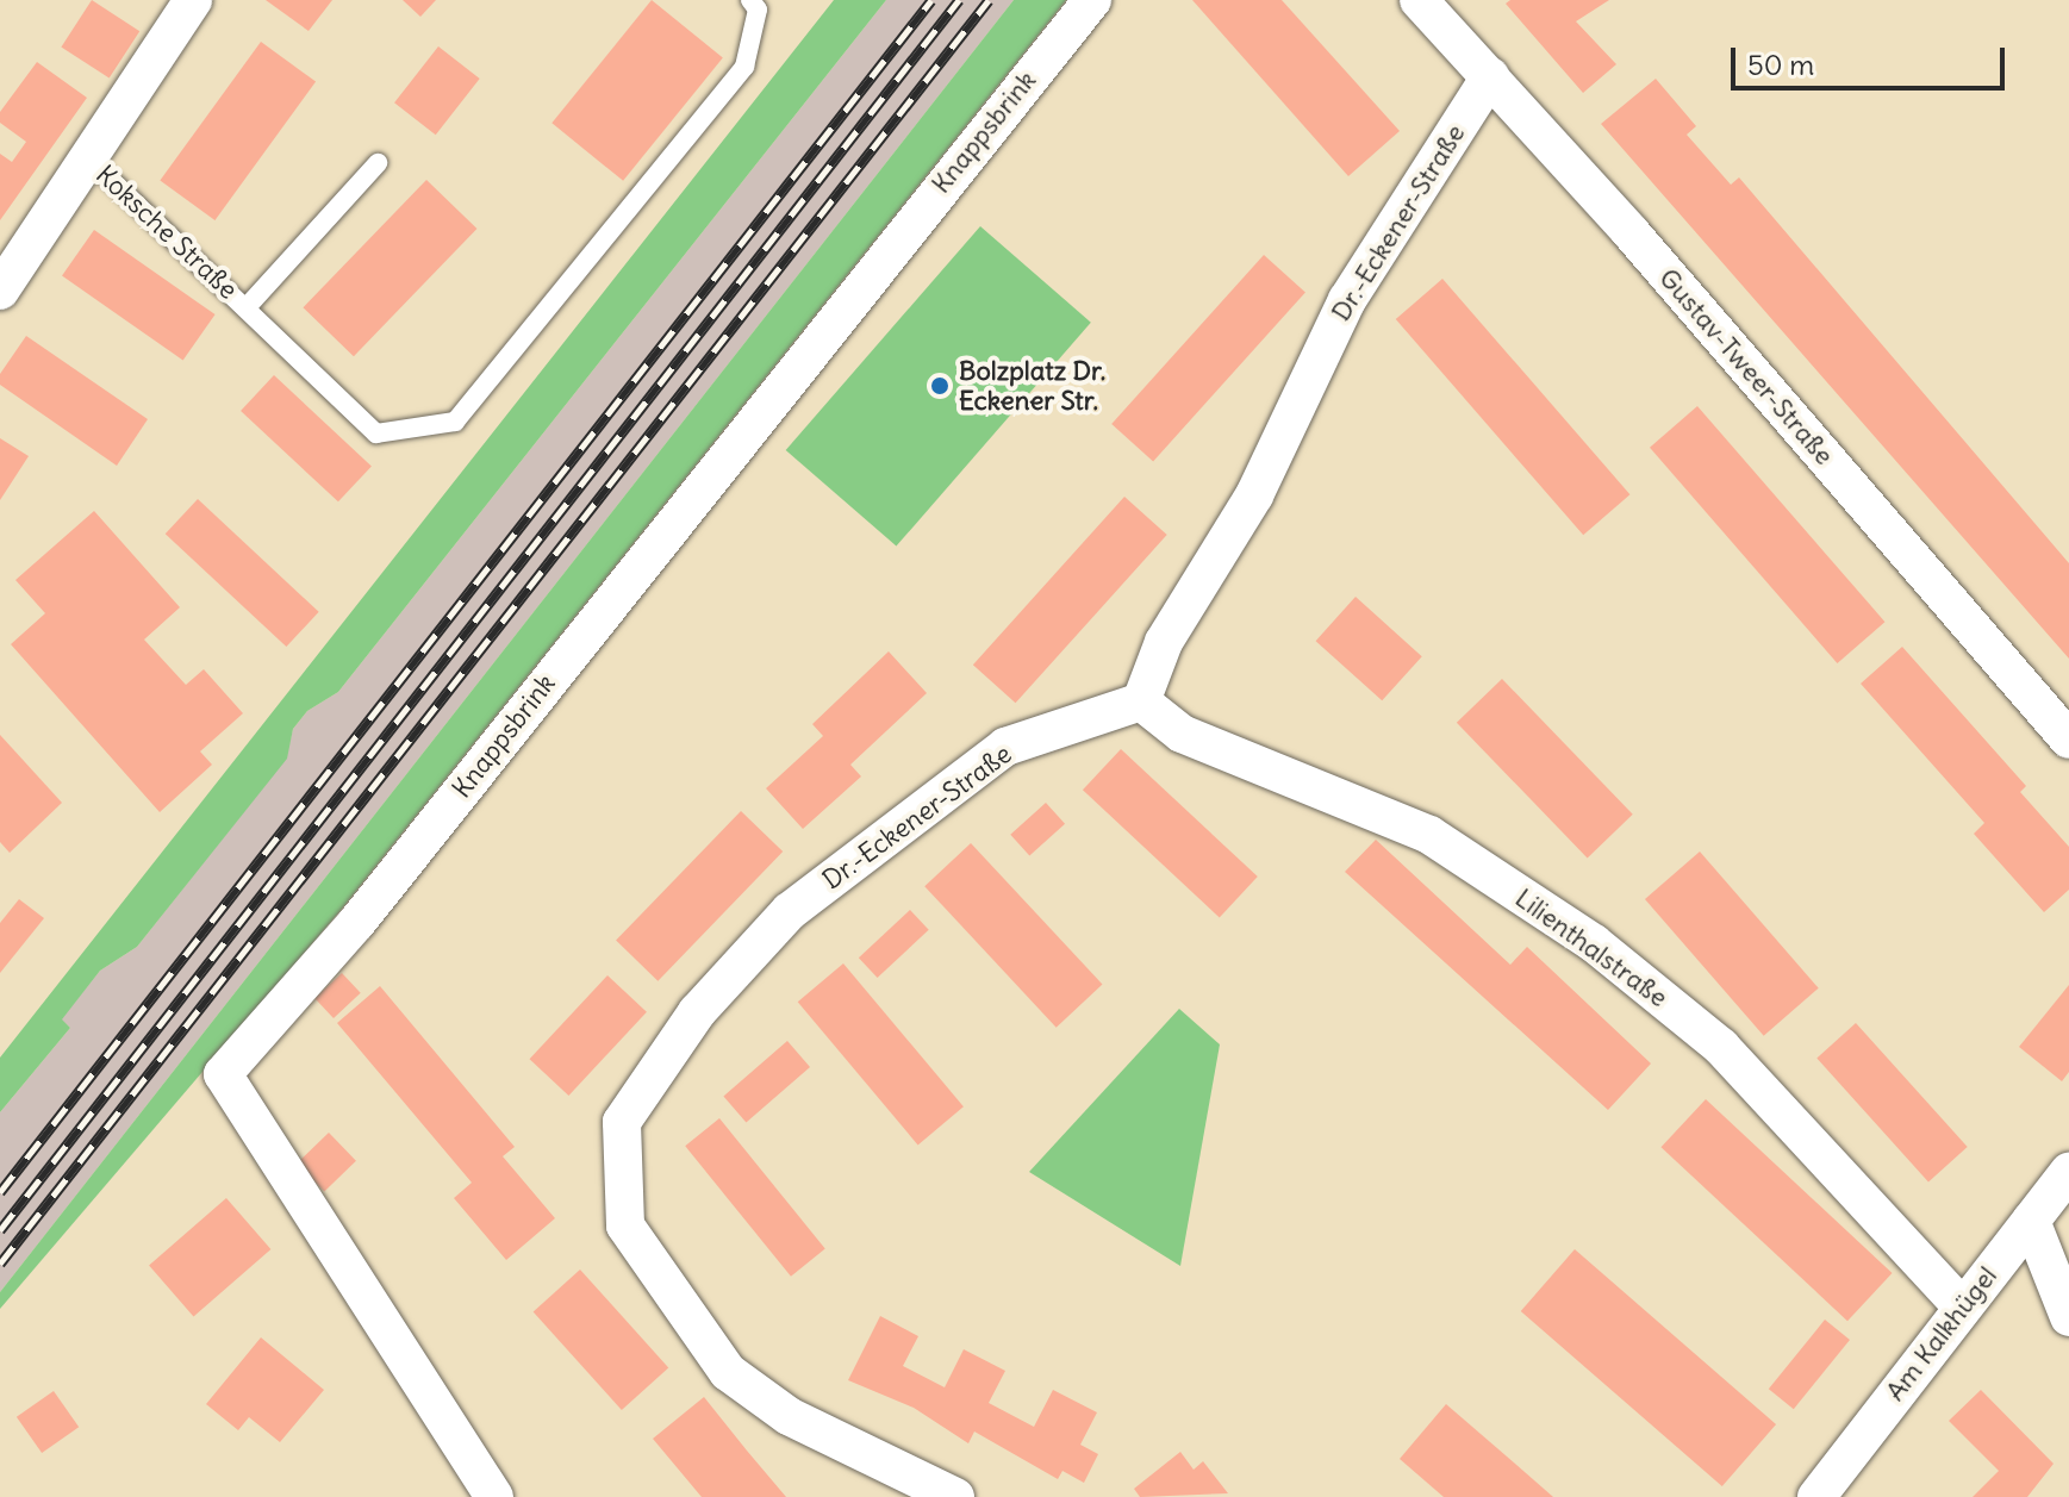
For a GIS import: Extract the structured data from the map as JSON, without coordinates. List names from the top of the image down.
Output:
{
  "streets": {
    "street": [
      "Knappsbrink",
      "Dr.-Eckener-Straße",
      "Koksche Straße",
      "Gustav-Tweer-Straße",
      "Lilienthalstraße",
      "Am Kalkhügel"
    ]
  },
  "crossings": [
    ["Dr.-Eckener-Straße", "Gustav-Tweer-Straße"],
    ["Dr.-Eckener-Straße", "Lilienthalstraße"],
    ["Lilienthalstraße", "Am Kalkhügel"]
  ],
  "places": ["Bolzplatz Dr. Eckener Str."],
  "scale_bar": "50 m"
}
